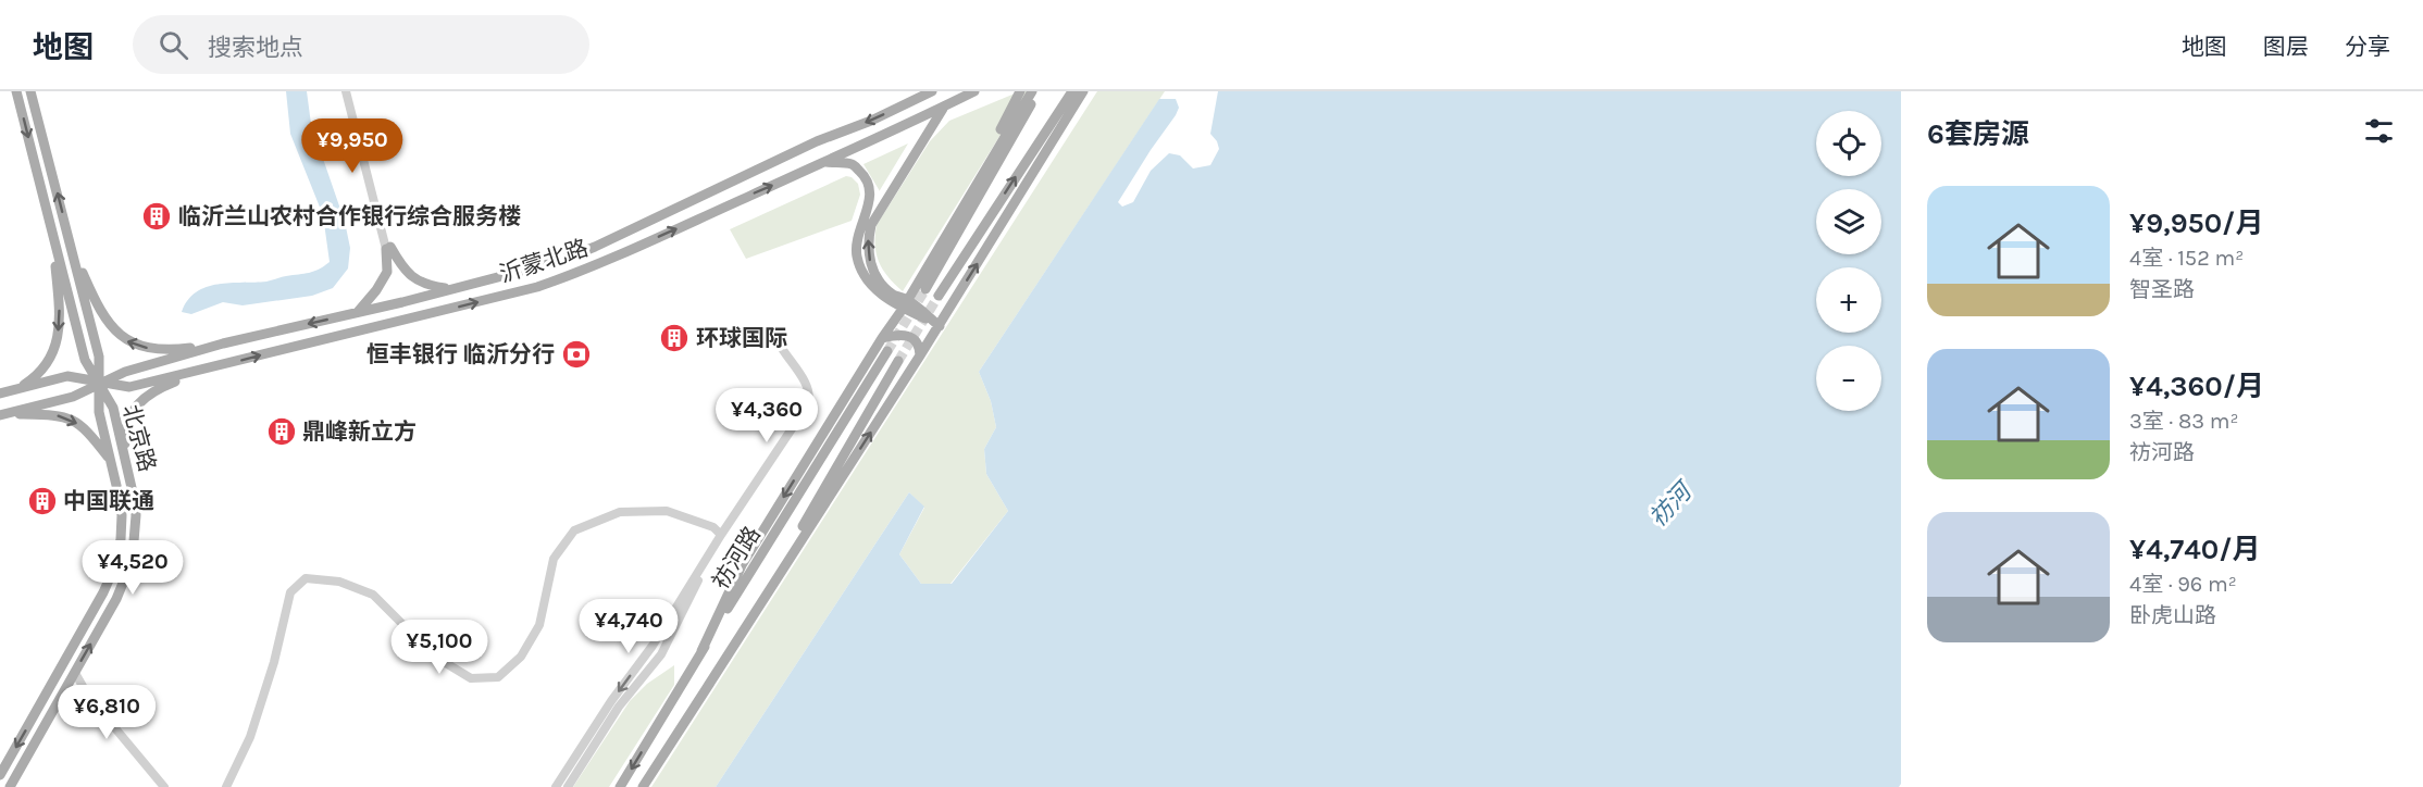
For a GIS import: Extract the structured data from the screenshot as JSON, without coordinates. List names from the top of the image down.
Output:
{
  "streets": {
    "main road": ["沂蒙北路", "北京路", "祊河路"]
  },
  "crossings": [
    ["沂蒙北路", "北京路"]
  ],
  "water": ["祊河"],
  "places": {
    "building": [
      "临沂兰山农村合作银行综合服务楼",
      "环球国际",
      "鼎峰新立方",
      "中国联通"
    ],
    "bank": ["恒丰银行 临沂分行"]
  },
  "page": {
    "header": "地图",
    "search": "搜索地点",
    "nav": ["地图", "图层", "分享"],
    "heading": "6套房源",
    "map_buttons": ["+", "−"],
    "price": [
      "¥9,950",
      "¥4,360",
      "¥4,520",
      "¥4,740",
      "¥5,100",
      "¥6,810"
    ],
    "list": [
      {
        "name": "¥9,950/月",
        "note": "4室 · 152 m² · 智圣路"
      },
      {
        "name": "¥4,360/月",
        "note": "3室 · 83 m² · 祊河路"
      },
      {
        "name": "¥4,740/月",
        "note": "4室 · 96 m² · 卧虎山路"
      }
    ]
  }
}
